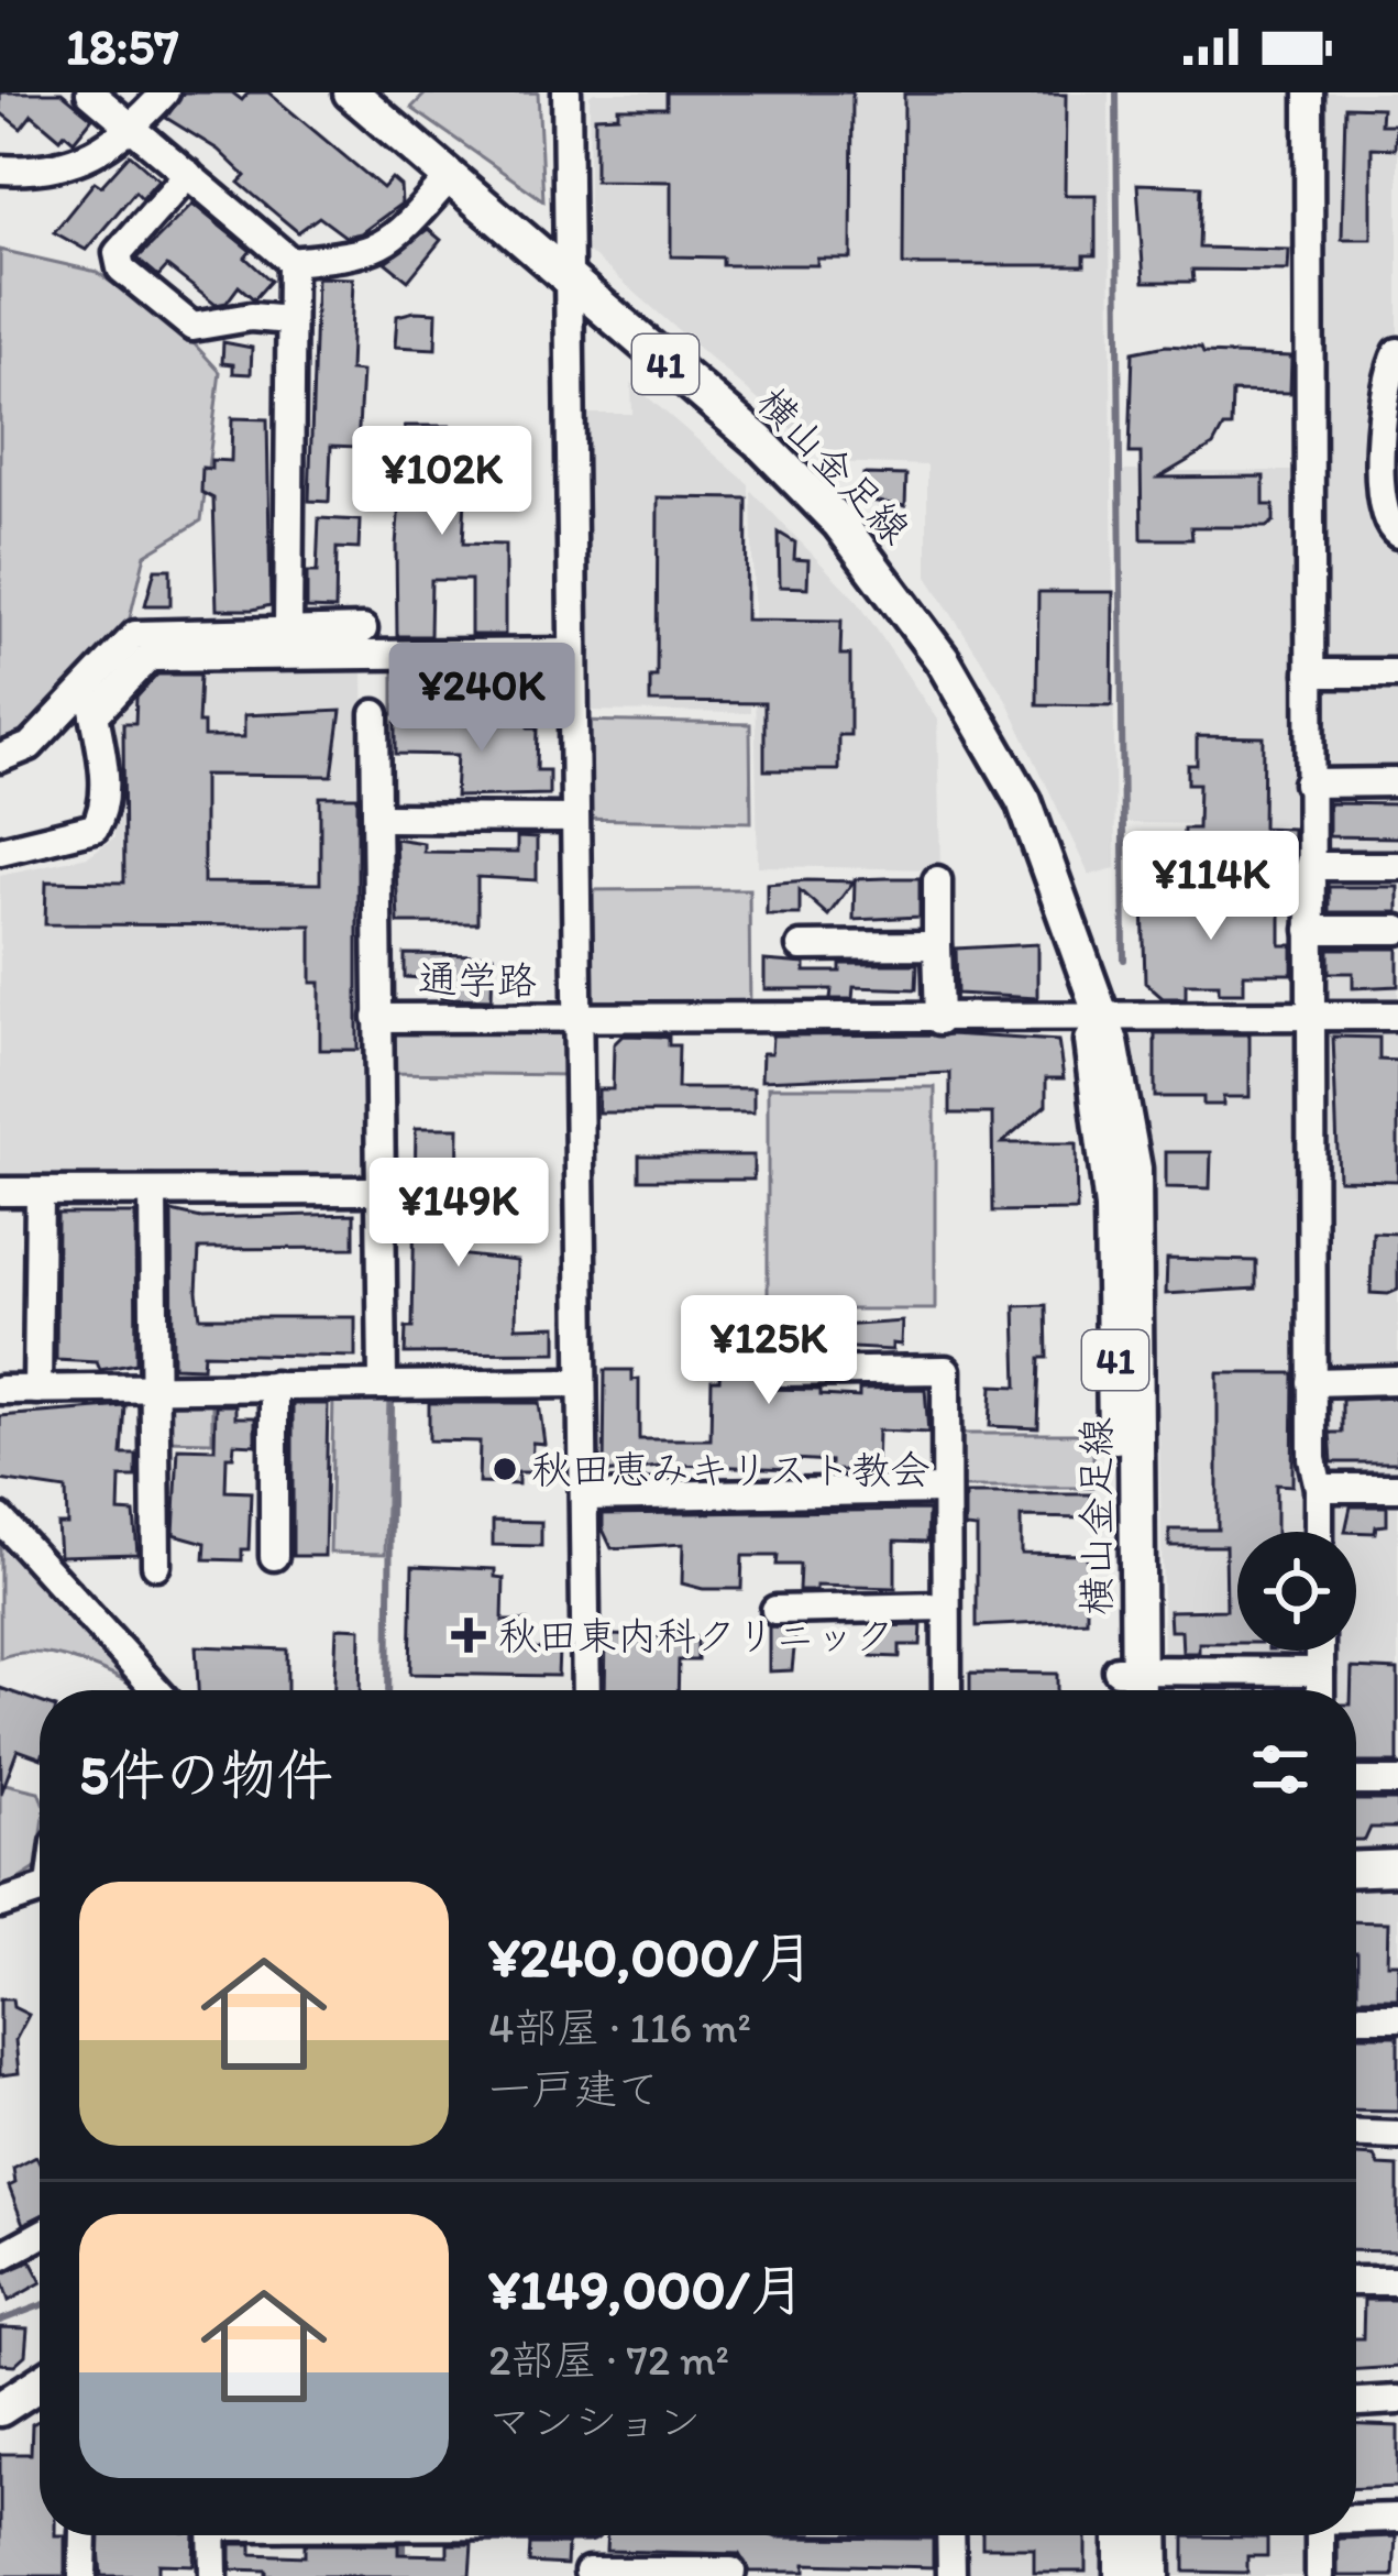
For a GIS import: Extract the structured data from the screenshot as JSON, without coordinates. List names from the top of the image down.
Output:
{
  "streets": {
    "main road": ["41", "横山金足線"],
    "street": ["通学路"]
  },
  "crossings": [
    ["横山金足線", "通学路"]
  ],
  "places": {
    "other": ["秋田恵みキリスト教会"],
    "health": ["秋田東内科クリニック"]
  },
  "page": {
    "status": "18:57",
    "price": [
      "¥102K",
      "¥240K",
      "¥114K",
      "¥149K",
      "¥125K"
    ],
    "heading": "5件の物件",
    "list": [
      {
        "name": "¥240,000/月",
        "note": "4部屋 · 116 m² · 一戸建て"
      },
      {
        "name": "¥149,000/月",
        "note": "2部屋 · 72 m² · マンション"
      }
    ]
  }
}
